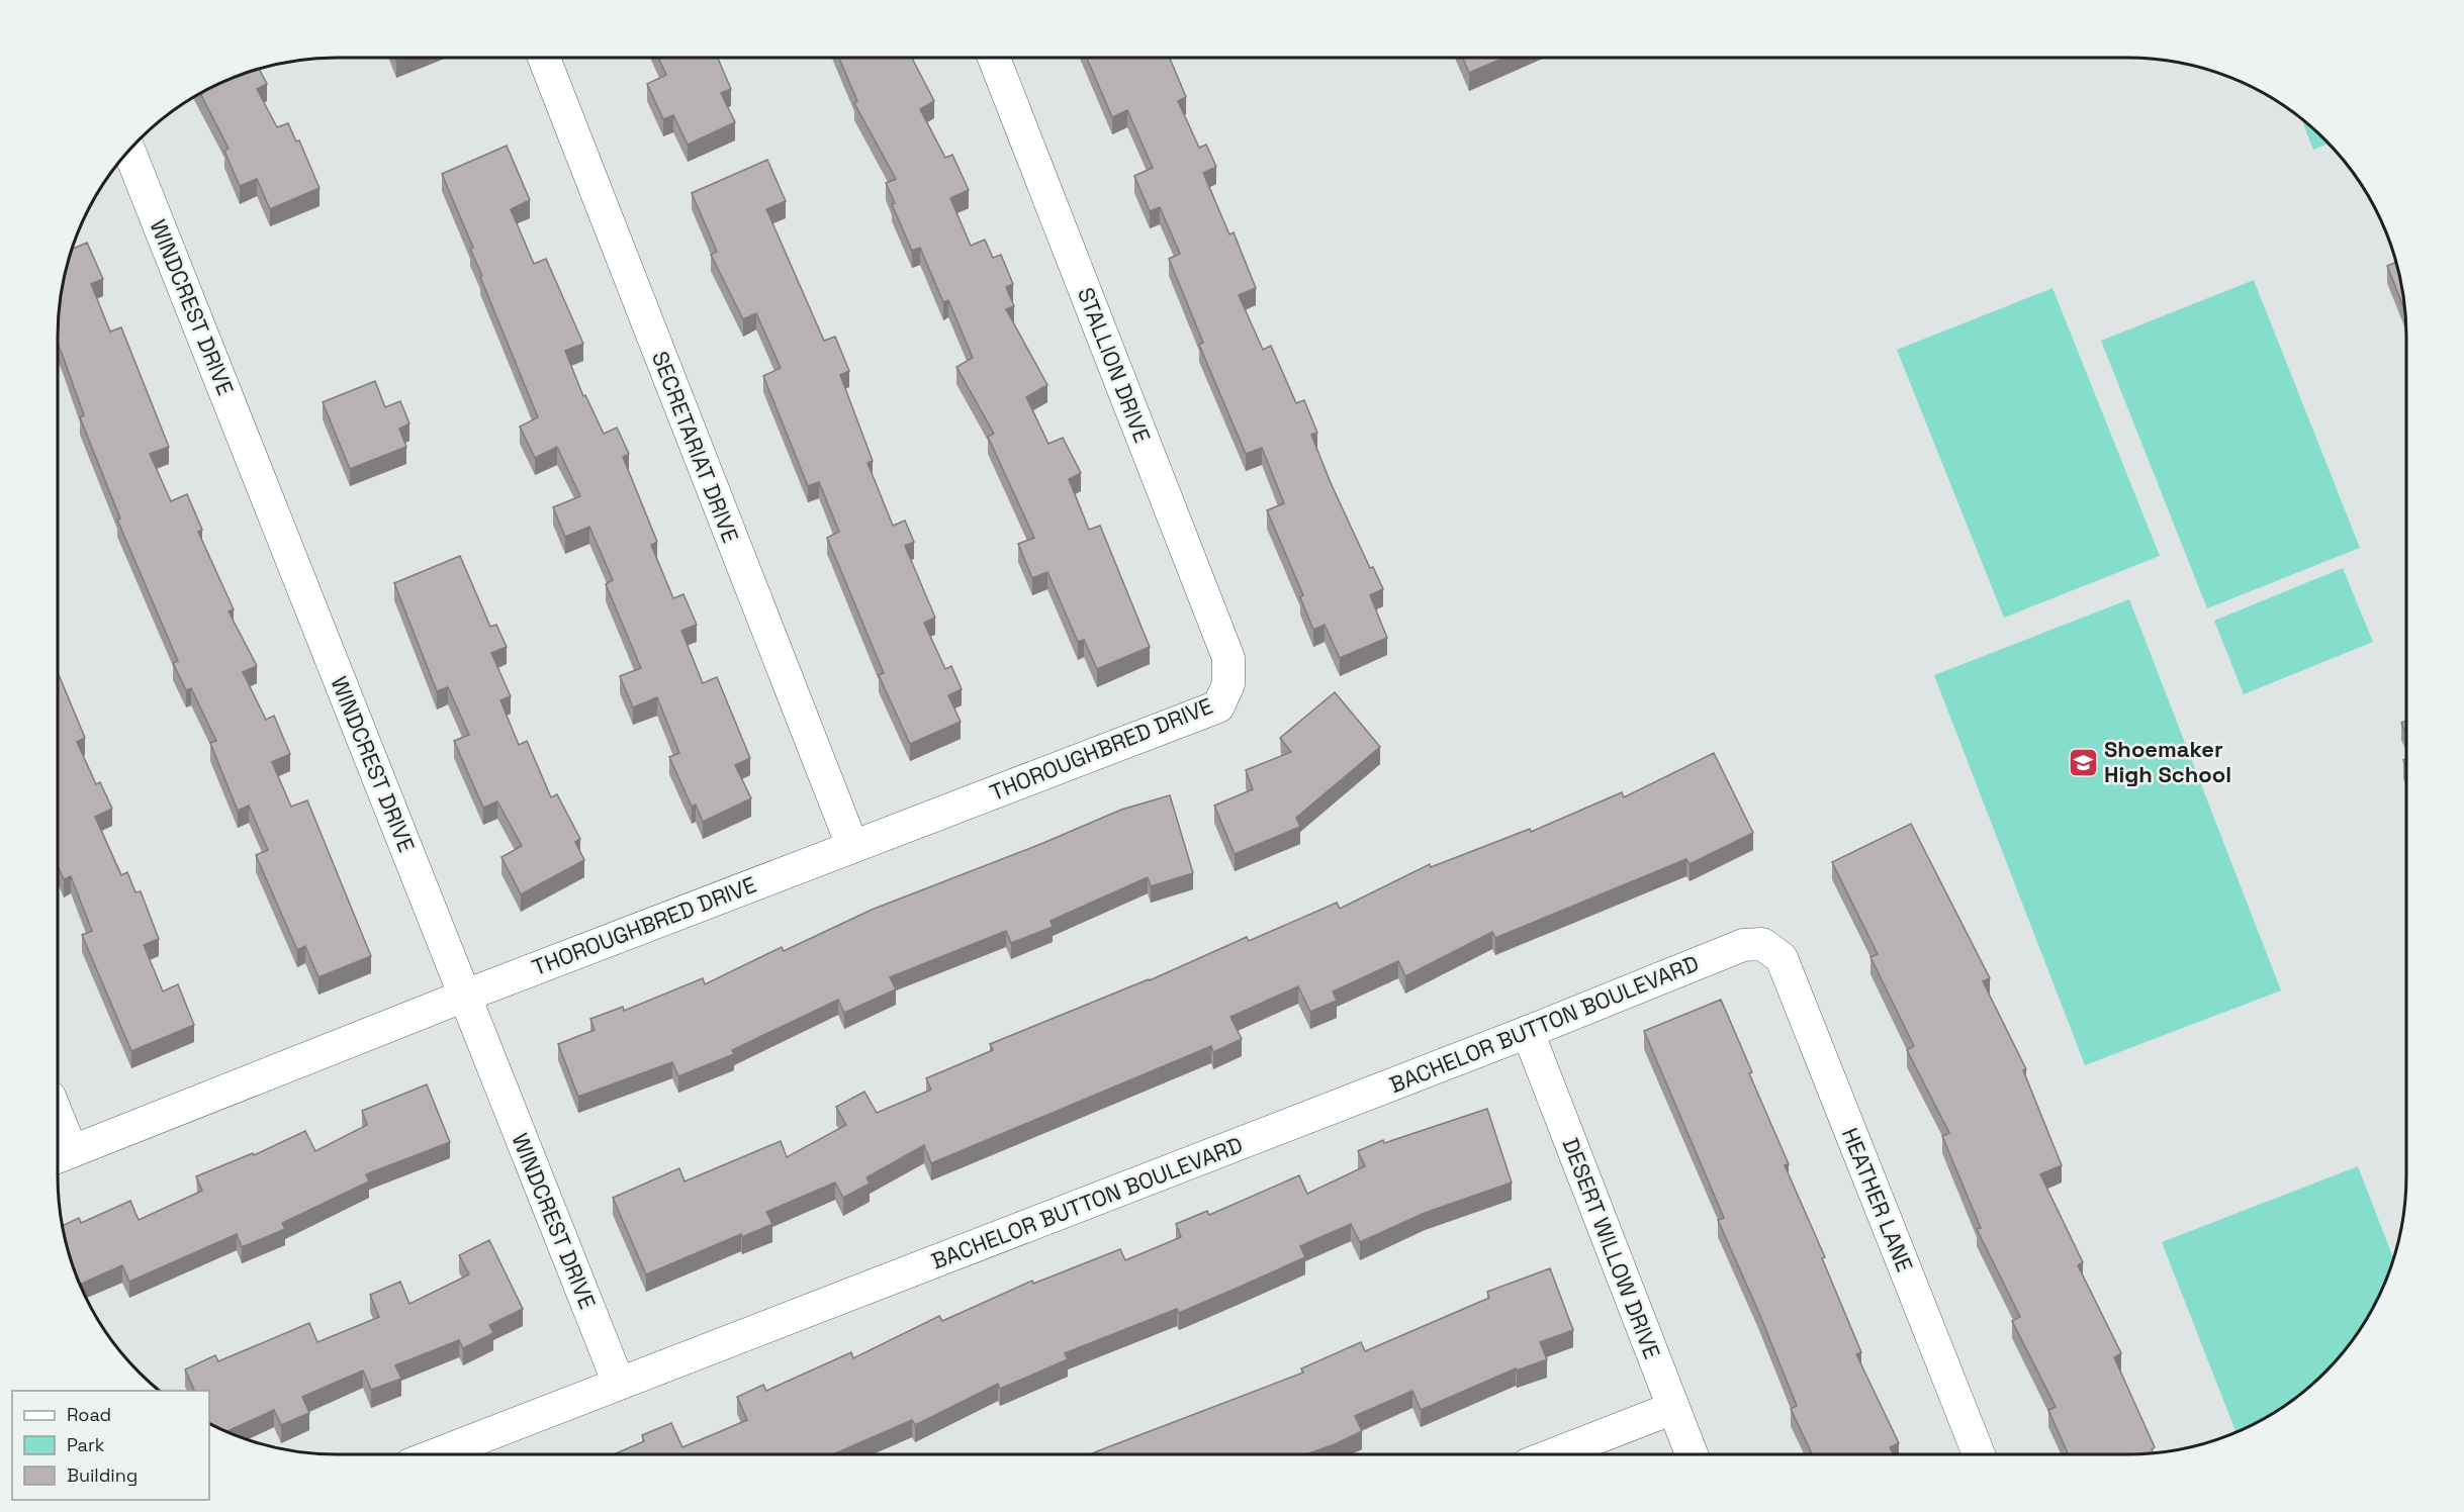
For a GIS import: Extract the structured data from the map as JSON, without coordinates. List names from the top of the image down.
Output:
{
  "streets": {
    "street": [
      "WINDCREST DRIVE",
      "STALLION DRIVE",
      "SECRETARIAT DRIVE",
      "THOROUGHBRED DRIVE",
      "BACHELOR BUTTON BOULEVARD",
      "HEATHER LANE",
      "DESERT WILLOW DRIVE"
    ]
  },
  "crossings": [
    ["WINDCREST DRIVE", "THOROUGHBRED DRIVE"],
    ["WINDCREST DRIVE", "BACHELOR BUTTON BOULEVARD"],
    ["STALLION DRIVE", "THOROUGHBRED DRIVE"],
    ["SECRETARIAT DRIVE", "THOROUGHBRED DRIVE"],
    ["BACHELOR BUTTON BOULEVARD", "HEATHER LANE"],
    ["BACHELOR BUTTON BOULEVARD", "DESERT WILLOW DRIVE"]
  ],
  "places": {
    "school or university": ["Shoemaker High School"]
  },
  "legend": ["Road", "Park", "Building"]
}
